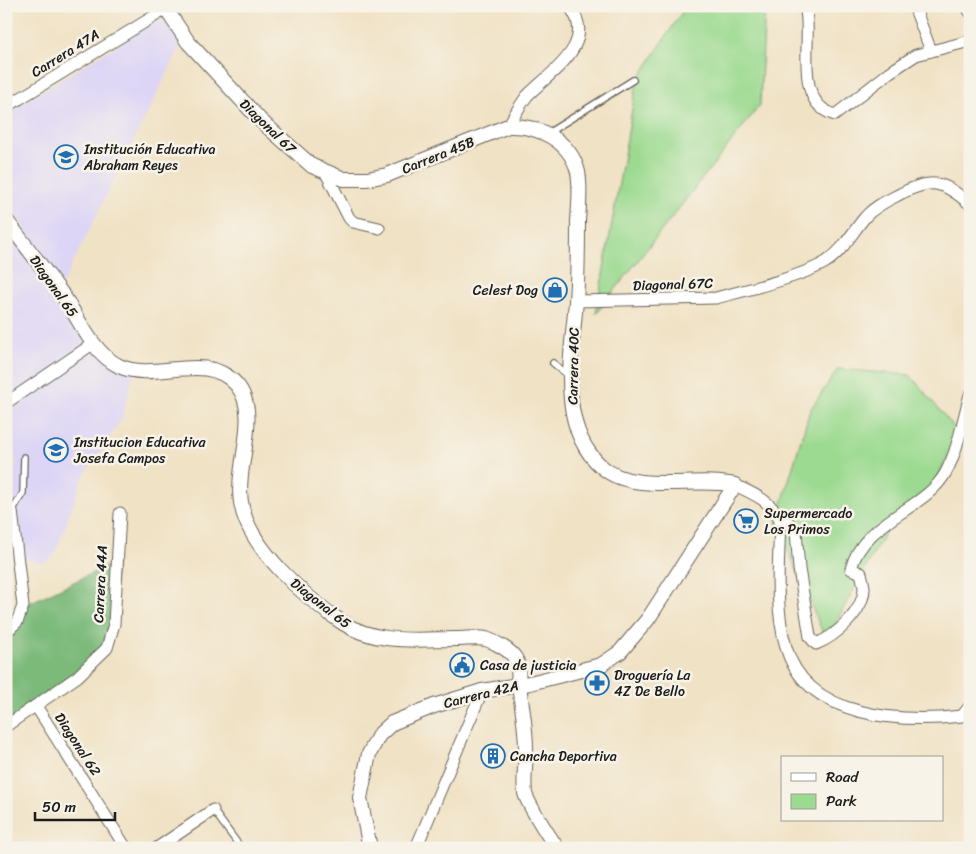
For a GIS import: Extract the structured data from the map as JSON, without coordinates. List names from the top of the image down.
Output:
{
  "streets": {
    "street": [
      "Carrera 47A",
      "Diagonal 67",
      "Carrera 45B",
      "Diagonal 67C",
      "Diagonal 65",
      "Carrera 40C",
      "Carrera 44A",
      "Carrera 42A",
      "Diagonal 62"
    ]
  },
  "crossings": [
    ["Carrera 47A", "Diagonal 67"],
    ["Diagonal 67", "Carrera 45B"],
    ["Carrera 45B", "Carrera 40C"],
    ["Diagonal 67C", "Carrera 40C"],
    ["Diagonal 65", "Carrera 42A"],
    ["Carrera 40C", "Carrera 42A"],
    ["Carrera 44A", "Diagonal 62"]
  ],
  "places": {
    "school or university": ["Institución Educativa Abraham Reyes", "Institucion Educativa Josefa Campos"],
    "shop": ["Celest Dog"],
    "supermarket": ["Supermercado Los Primos"],
    "public building": ["Casa de justicia"],
    "pharmacy": ["Droguería La 4Z De Bello"],
    "building": ["Cancha Deportiva"]
  },
  "legend": ["Road", "Park"],
  "scale_bar": "50 m"
}
